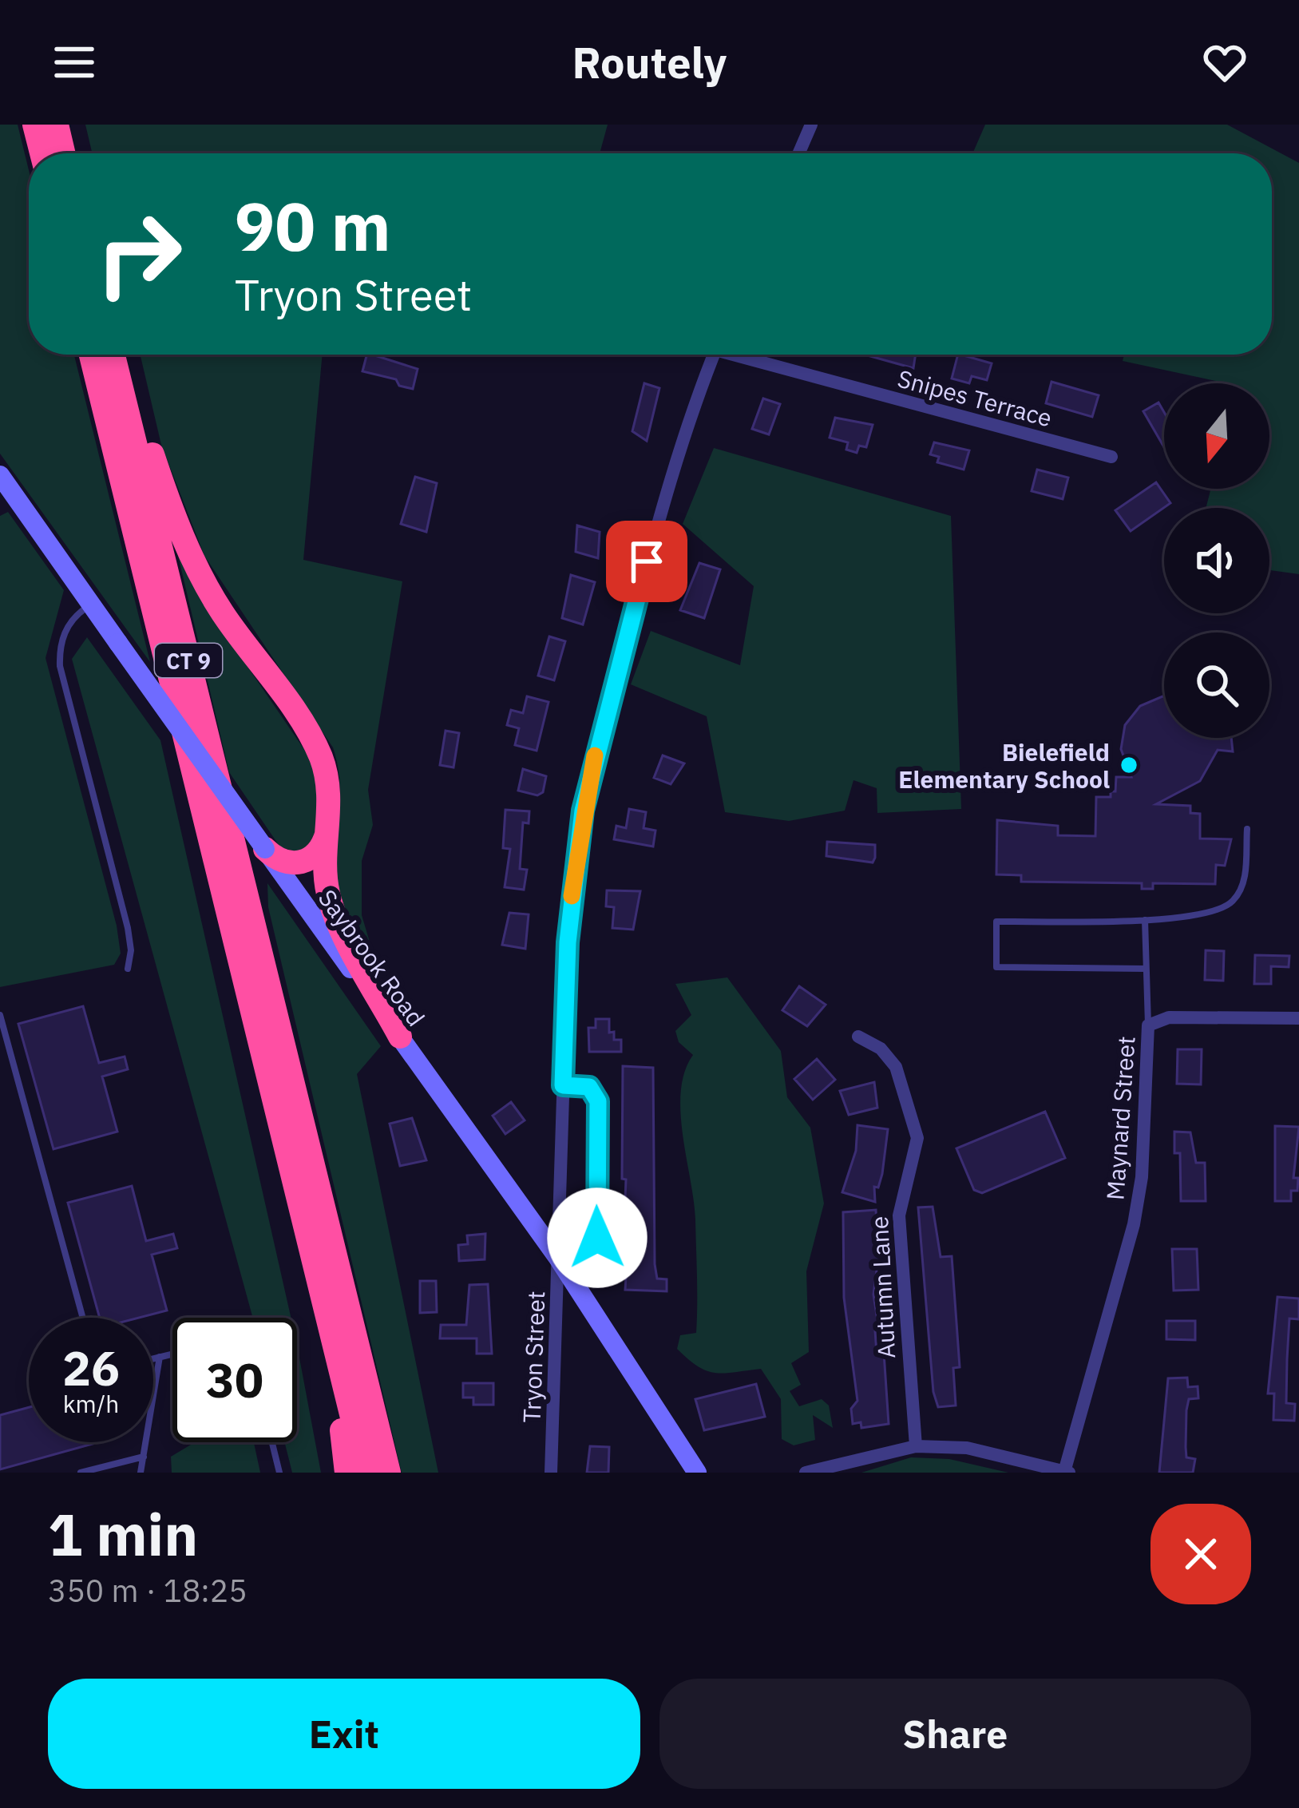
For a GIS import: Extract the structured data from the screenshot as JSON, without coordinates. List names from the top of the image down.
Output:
{
  "streets": {
    "highway": ["CT 9"],
    "main road": ["Saybrook Road"],
    "street": [
      "Snipes Terrace",
      "Maynard Street",
      "Autumn Lane",
      "Tryon Street"
    ]
  },
  "crossings": [
    ["Saybrook Road", "Tryon Street"]
  ],
  "places": ["Bielefield Elementary School"],
  "north": "bottom",
  "page": {
    "header": "Routely",
    "turn": ["90 m", "Tryon Street"],
    "speed": "26 km/h",
    "limit": "30",
    "heading": ["1 min", "350 m · 18:25"],
    "buttons": ["Exit", "Share"]
  }
}
